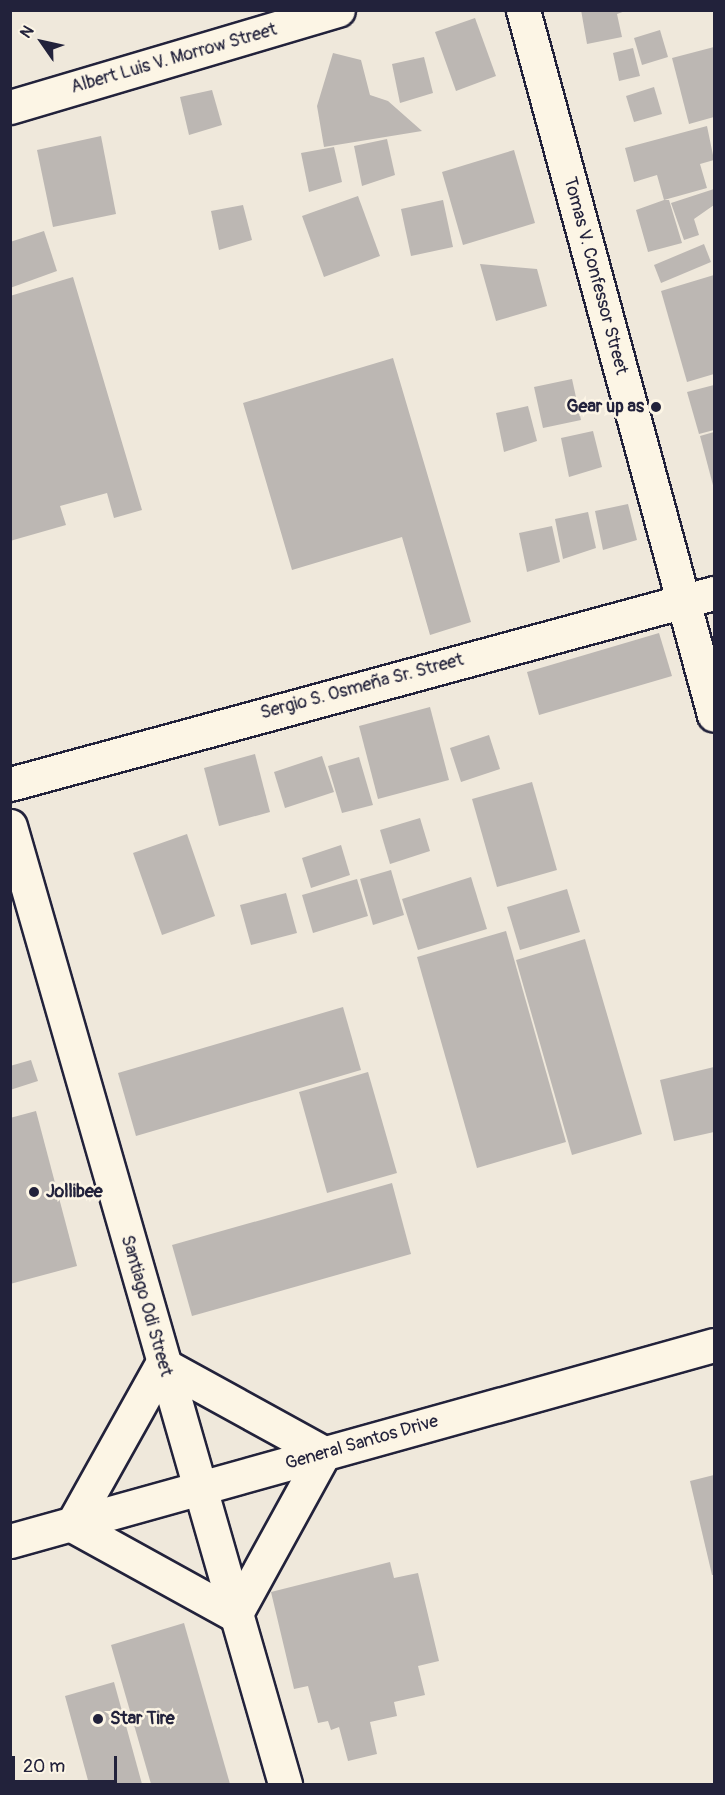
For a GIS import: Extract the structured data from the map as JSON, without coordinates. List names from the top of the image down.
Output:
{
  "streets": {
    "main road": [
      "Albert Luis V. Morrow Street",
      "Tomas V. Confessor Street",
      "Sergio S. Osmeña Sr. Street",
      "Santiago Odi Street",
      "General Santos Drive"
    ]
  },
  "crossings": [
    ["Tomas V. Confessor Street", "Sergio S. Osmeña Sr. Street"],
    ["Santiago Odi Street", "General Santos Drive"]
  ],
  "places": ["Gear up as", "Jollibee", "Star Tire"],
  "scale_bar": "20 m",
  "north": "top left"
}
